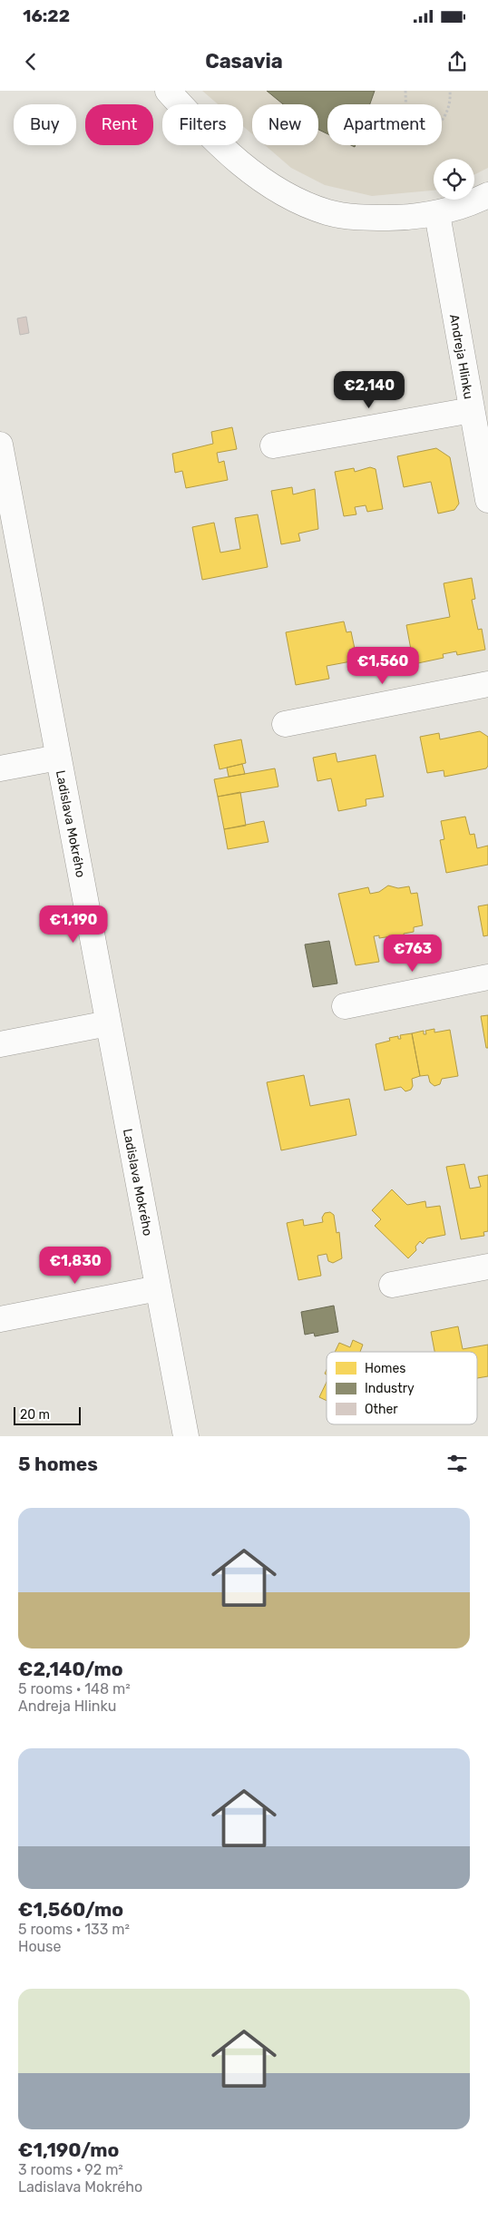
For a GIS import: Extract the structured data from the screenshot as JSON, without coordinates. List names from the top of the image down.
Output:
{
  "streets": {
    "street": ["Andreja Hlinku", "Ladislava Mokrého"]
  },
  "legend": ["Homes", "Industry", "Other"],
  "scale_bar": "20 m",
  "page": {
    "status": "16:22",
    "header": "Casavia",
    "chip": [
      "Buy",
      "Rent",
      "Filters",
      "New",
      "Apartment"
    ],
    "price": [
      "€2,140",
      "€1,560",
      "€1,190",
      "€763",
      "€1,830"
    ],
    "scale": "20 m",
    "heading": "5 homes",
    "list": [
      {
        "name": "€2,140/mo",
        "note": "5 rooms · 148 m² · Andreja Hlinku"
      },
      {
        "name": "€1,560/mo",
        "note": "5 rooms · 133 m² · House"
      },
      {
        "name": "€1,190/mo",
        "note": "3 rooms · 92 m² · Ladislava Mokrého"
      }
    ]
  }
}
